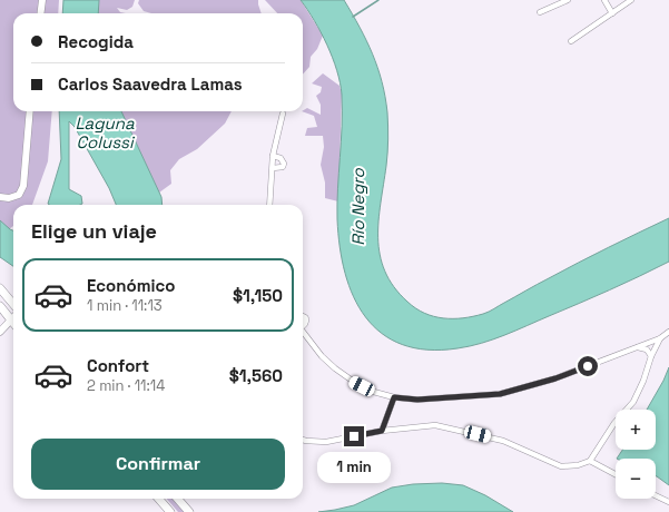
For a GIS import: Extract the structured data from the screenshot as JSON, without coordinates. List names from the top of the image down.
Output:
{
  "water": ["Laguna Colussi", "Río Negro"],
  "page": {
    "banner": ["Recogida", "Carlos Saavedra Lamas"],
    "heading": "Elige un viaje",
    "list": [
      {
        "name": "Económico",
        "note": "1 min · 11:13",
        "value": "$1,150"
      },
      {
        "name": "Confort",
        "note": "2 min · 11:14",
        "value": "$1,560"
      }
    ],
    "map_buttons": ["+", "−"],
    "buttons": "Confirmar",
    "bubble": "1 min"
  }
}
